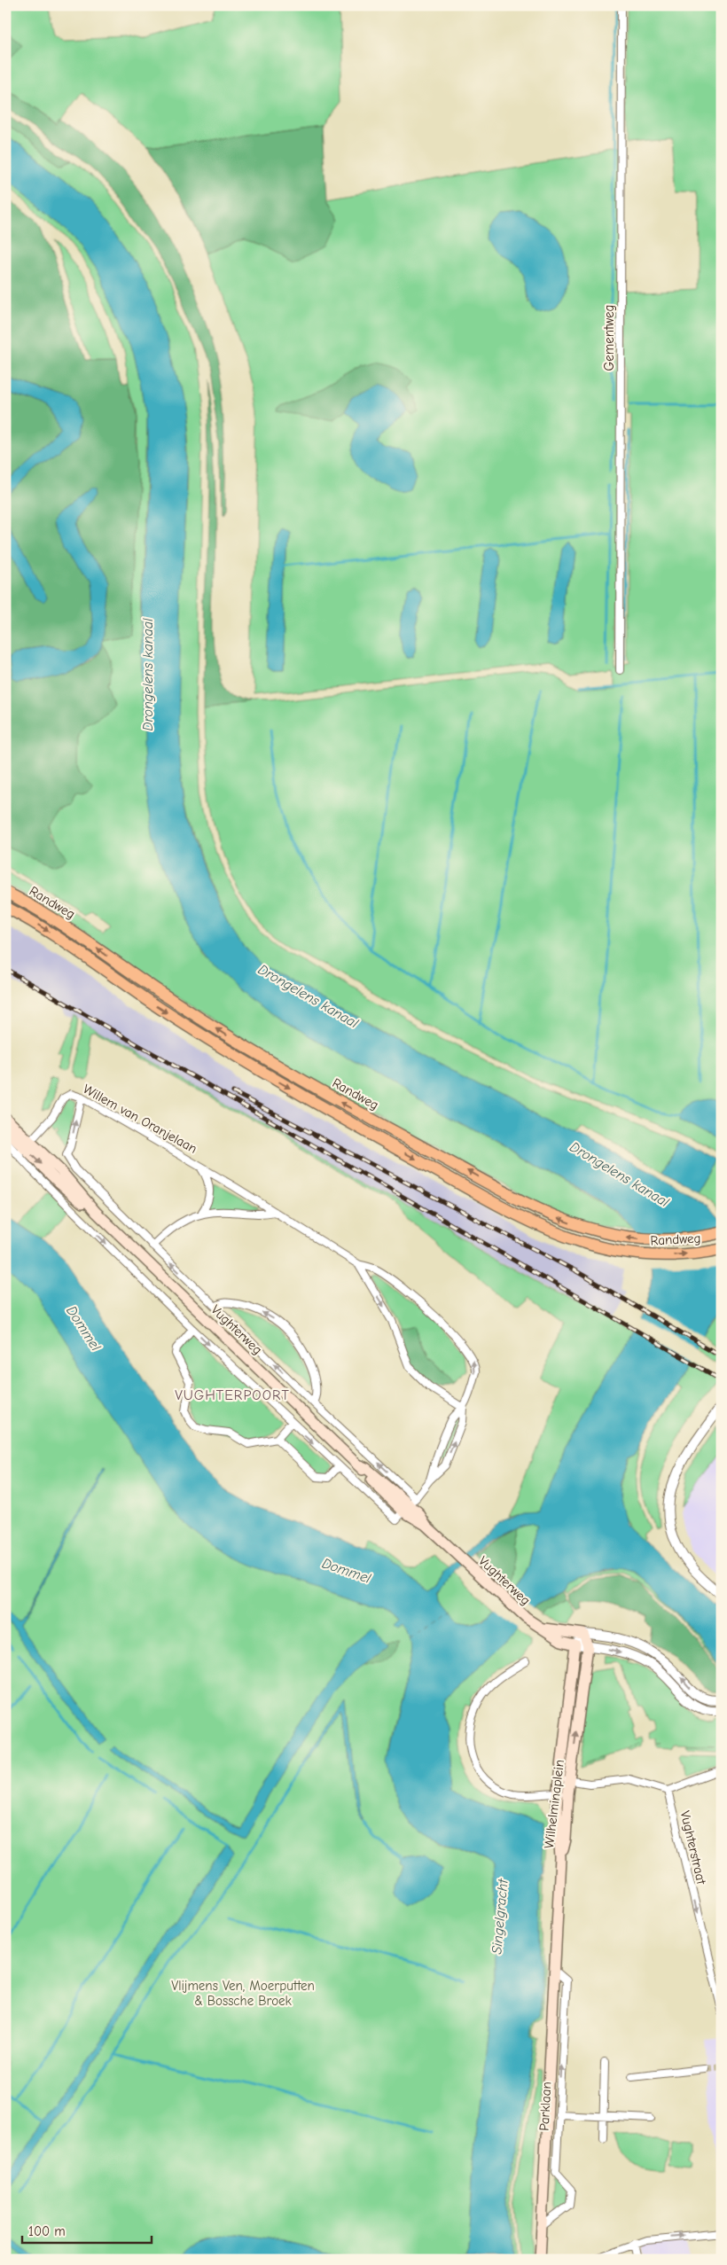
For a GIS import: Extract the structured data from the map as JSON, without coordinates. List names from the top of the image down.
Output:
{
  "streets": {
    "main road": [
      "Randweg",
      "Vughterweg",
      "Wilhelminaplein",
      "Parklaan"
    ],
    "street": ["Gementweg", "Willem van Oranjelaan", "Vughterstraat"]
  },
  "crossings": [
    ["Willem van Oranjelaan", "Vughterweg"],
    ["Wilhelminaplein", "Parklaan"]
  ],
  "one_way": ["Wilhelminaplein", "Vughterstraat"],
  "districts": ["VUGHTERPOORT"],
  "water": ["Drongelens kanaal", "Dommel", "Singelgracht"],
  "parks": ["Vlijmens Ven, Moerputten & Bossche Broek"],
  "scale_bar": "100 m"
}
